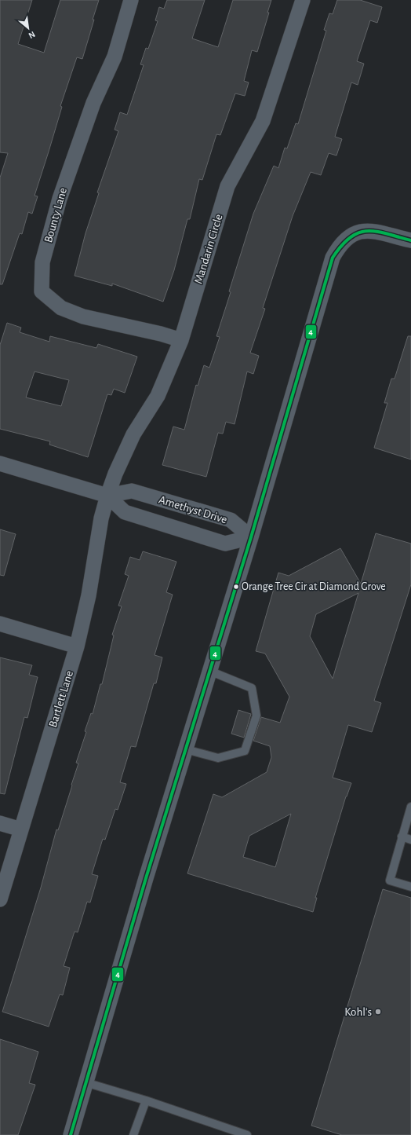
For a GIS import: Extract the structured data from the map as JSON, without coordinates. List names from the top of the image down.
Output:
{
  "streets": {
    "street": [
      "Bounty Lane",
      "Mandarin Circle",
      "Amethyst Drive",
      "Bartlett Lane"
    ]
  },
  "crossings": [
    ["Bounty Lane", "Mandarin Circle"],
    ["Mandarin Circle", "Amethyst Drive"],
    ["Mandarin Circle", "Bartlett Lane"],
    ["Amethyst Drive", "Bartlett Lane"]
  ],
  "places": ["Orange Tree Cir at Diamond Grove", "Kohl's"],
  "lines": ["transit line 4"],
  "north": "bottom right"
}
